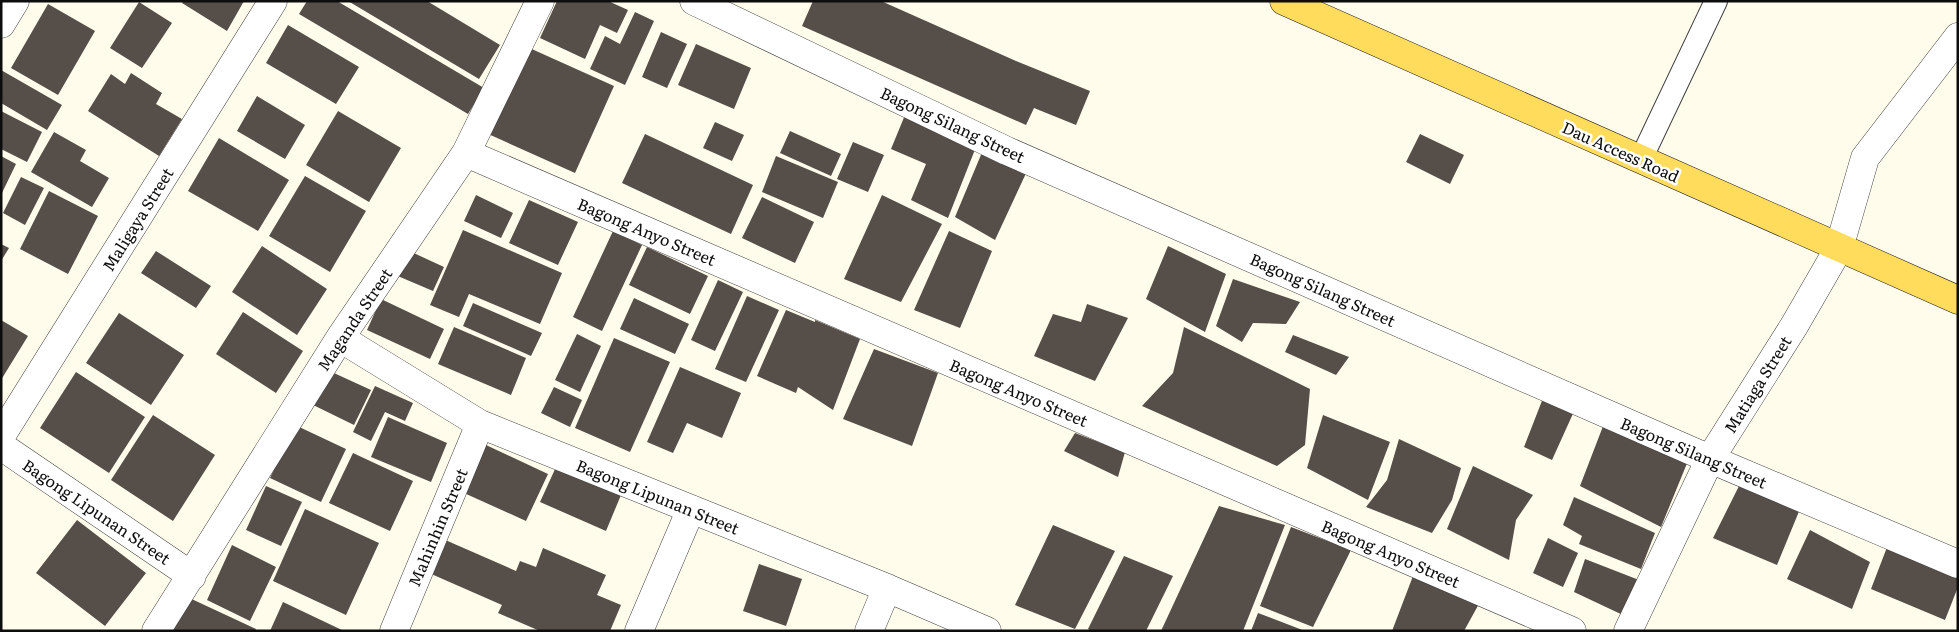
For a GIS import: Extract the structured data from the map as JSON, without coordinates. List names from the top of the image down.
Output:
{
  "streets": {
    "main road": ["Dau Access Road"],
    "street": [
      "Bagong Silang Street",
      "Maligaya Street",
      "Bagong Anyo Street",
      "Maganda Street",
      "Matiaga Street",
      "Bagong Lipunan Street",
      "Mahinhin Street"
    ]
  },
  "crossings": [
    ["Bagong Silang Street", "Matiaga Street"],
    ["Dau Access Road", "Matiaga Street"],
    ["Bagong Anyo Street", "Maganda Street"],
    ["Maganda Street", "Bagong Lipunan Street"],
    ["Bagong Lipunan Street", "Mahinhin Street"]
  ]
}
